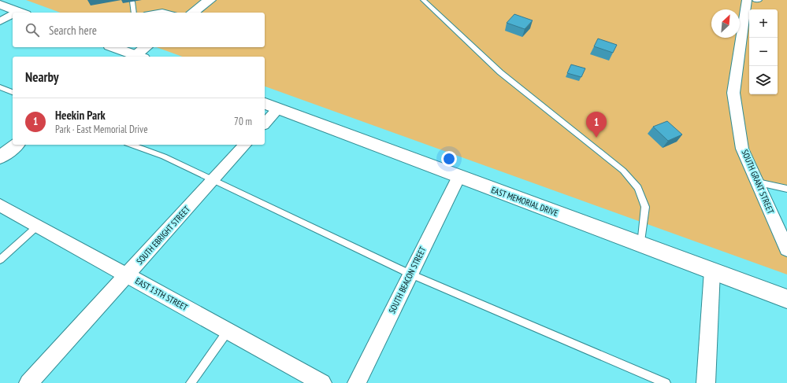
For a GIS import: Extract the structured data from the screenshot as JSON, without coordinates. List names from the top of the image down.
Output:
{
  "streets": {
    "main road": ["EAST MEMORIAL DRIVE"],
    "street": [
      "SOUTH GRANT STREET",
      "SOUTH EBRIGHT STREET",
      "SOUTH BEACON STREET",
      "EAST 13TH STREET"
    ]
  },
  "crossings": [
    ["EAST MEMORIAL DRIVE", "SOUTH BEACON STREET"],
    ["SOUTH EBRIGHT STREET", "EAST 13TH STREET"]
  ],
  "north": "top right",
  "page": {
    "map_buttons": ["+", "−"],
    "search": "Search here",
    "heading": "Nearby",
    "list": [
      {
        "mark": "1",
        "name": "Heekin Park",
        "note": "Park · East Memorial Drive",
        "value": "70 m"
      }
    ],
    "pins": "1"
  }
}
